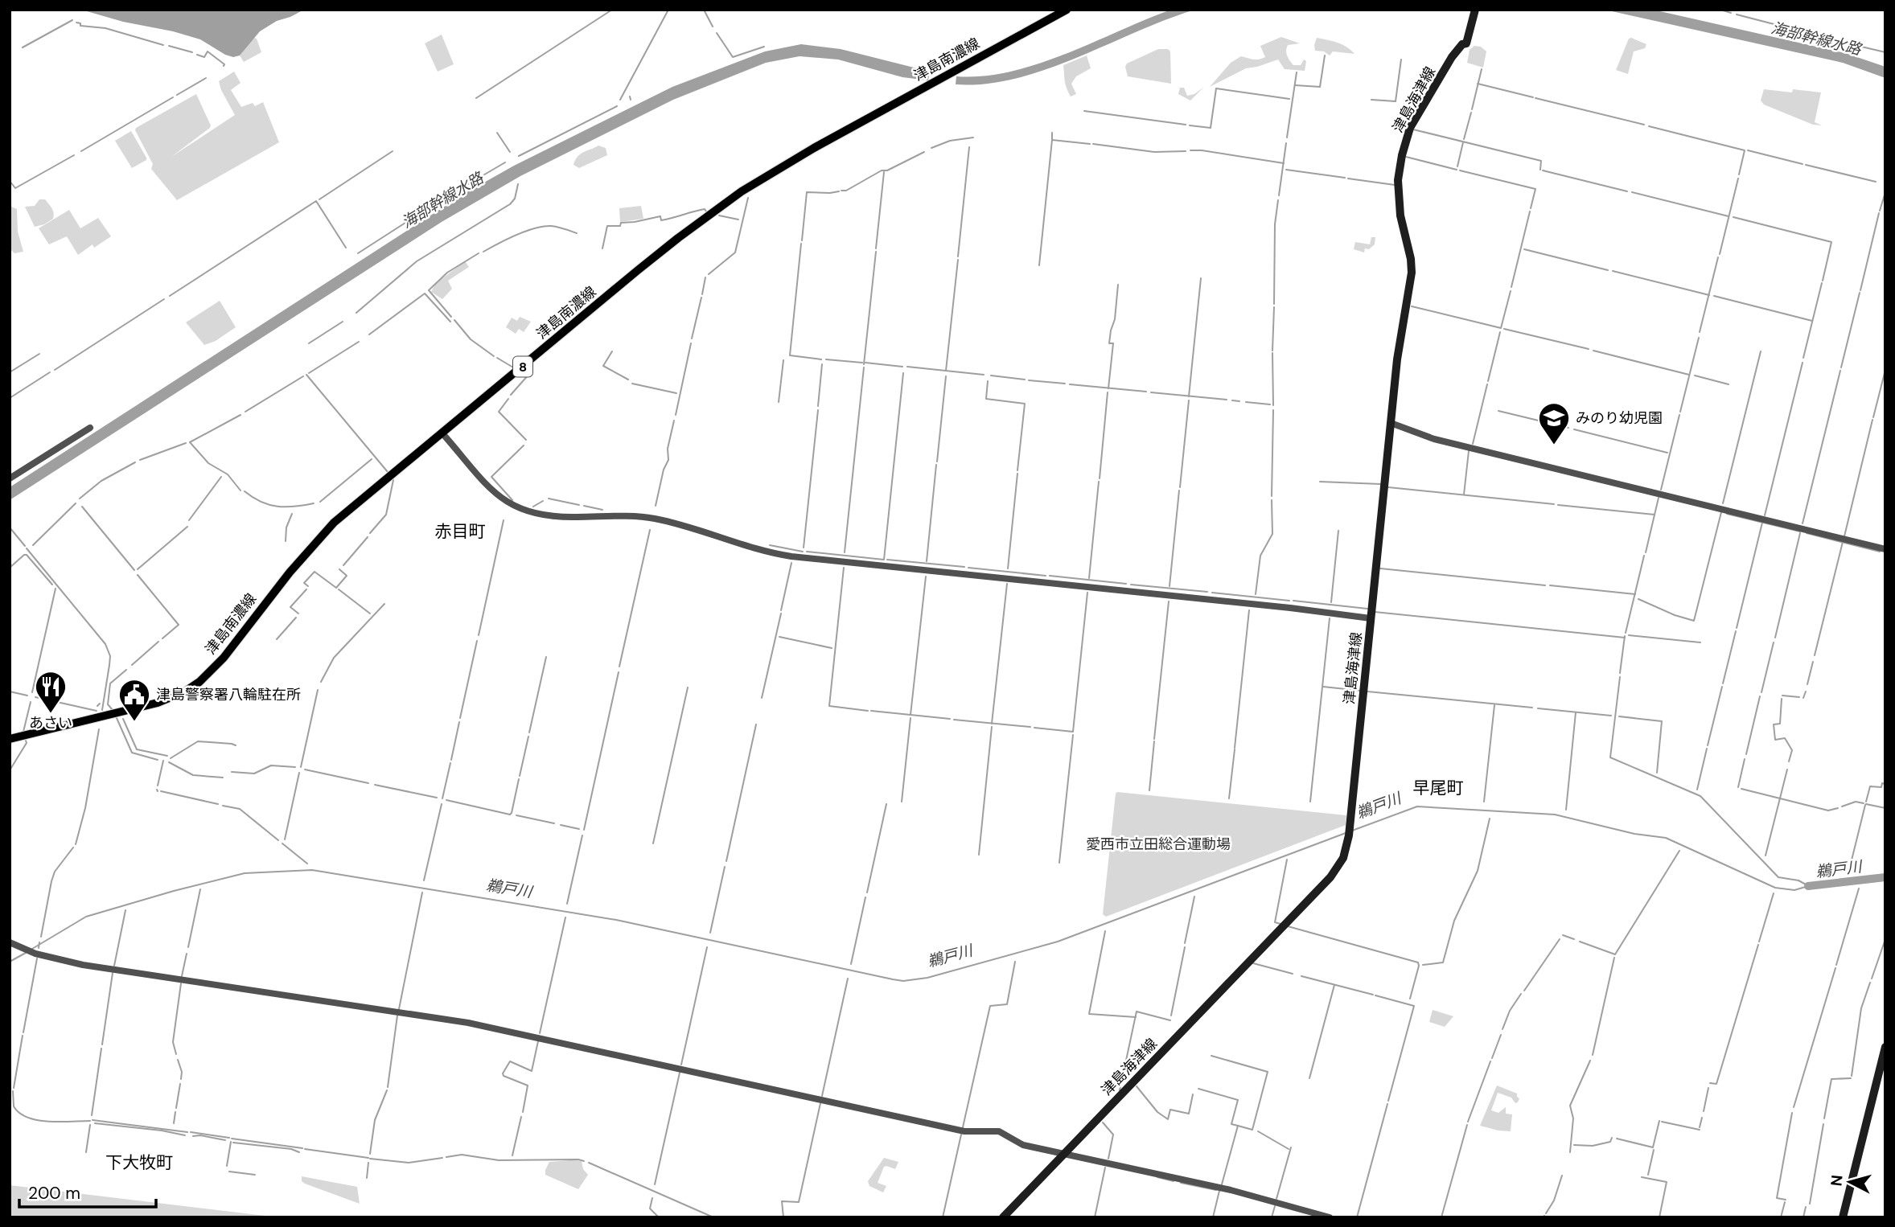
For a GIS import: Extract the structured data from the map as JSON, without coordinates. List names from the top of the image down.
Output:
{
  "streets": {
    "main road": ["津島南濃線", "津島海津線", "8"]
  },
  "districts": ["赤目町", "早尾町", "下大牧町"],
  "water": ["海部幹線水路", "鵜戸川"],
  "parks": ["愛西市立田総合運動場"],
  "places": {
    "school or university": ["みのり幼児園"],
    "restaurant": ["あさい"],
    "public building": ["津島警察署八輪駐在所"]
  },
  "scale_bar": "200 m",
  "north": "left"
}
